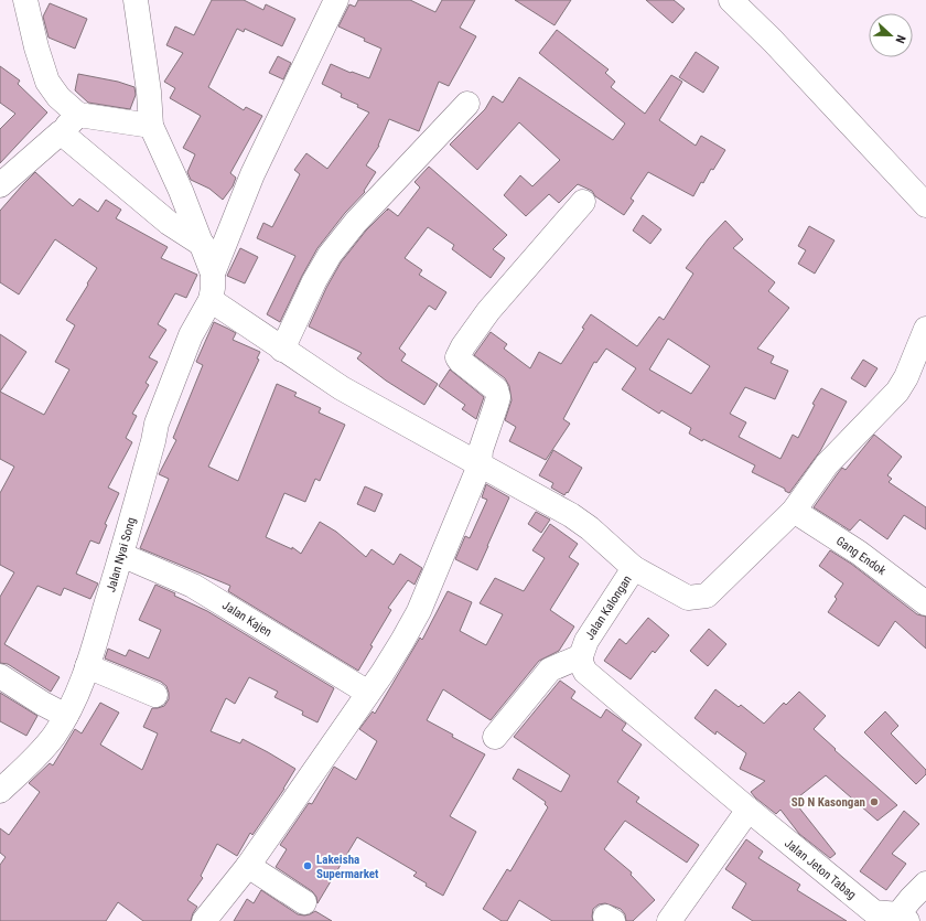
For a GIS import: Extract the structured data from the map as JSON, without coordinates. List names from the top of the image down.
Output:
{
  "streets": {
    "street": [
      "Jalan Nyai Song",
      "Gang Endok",
      "Jalan Kalongan",
      "Jalan Kajen",
      "Jalan Jeton Tabag"
    ]
  },
  "crossings": [
    ["Jalan Nyai Song", "Jalan Kalongan"],
    ["Jalan Nyai Song", "Jalan Kajen"]
  ],
  "places": ["SD N Kasongan", "Lakeisha Supermarket"],
  "north": "right"
}
